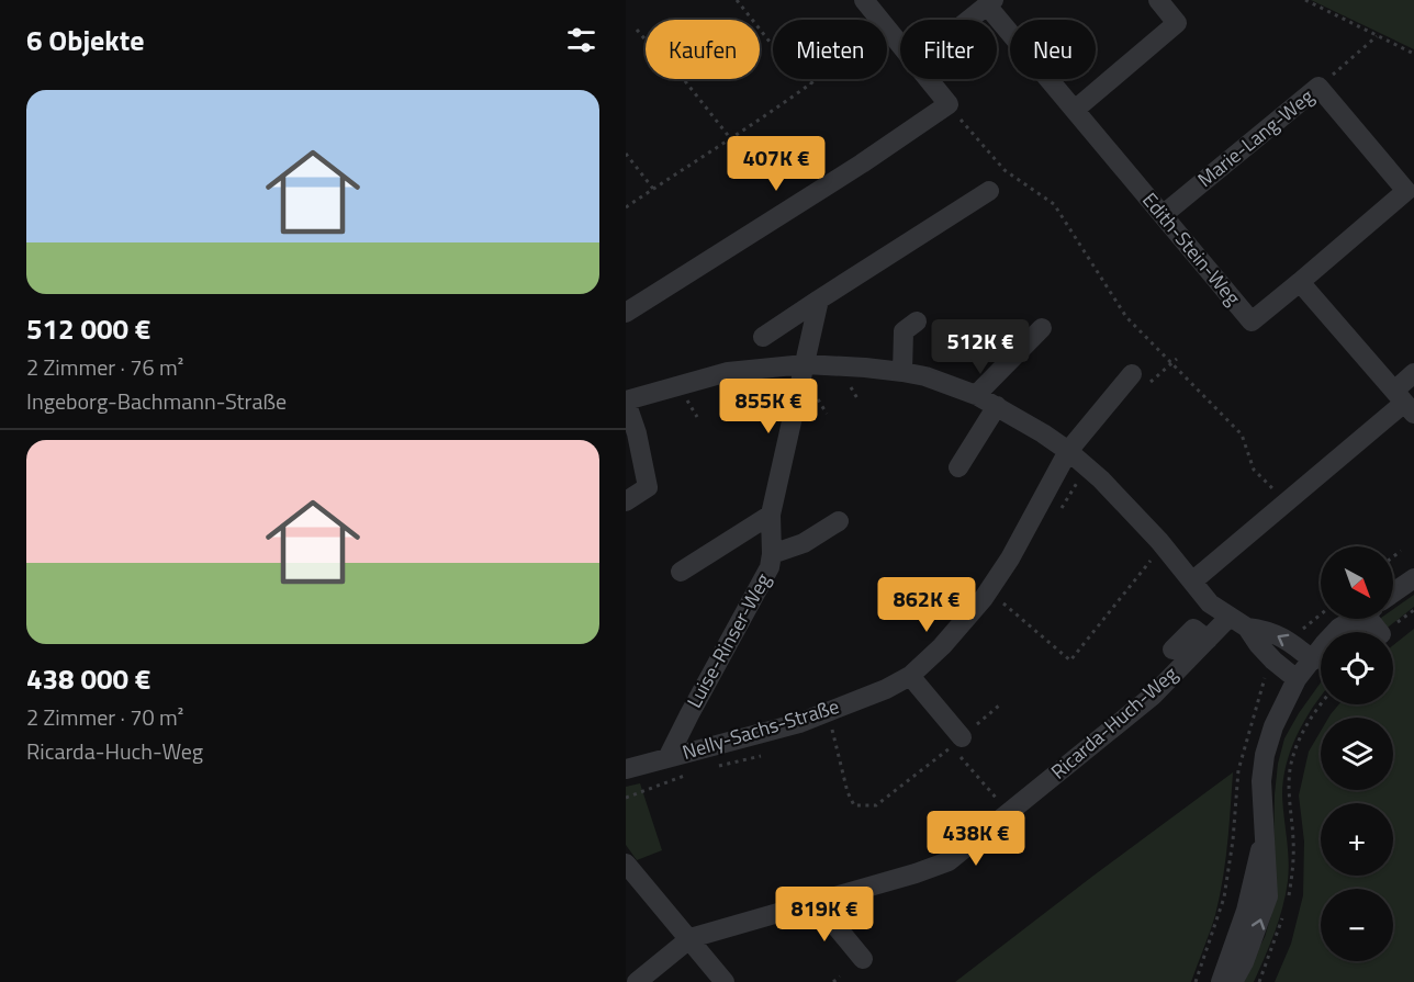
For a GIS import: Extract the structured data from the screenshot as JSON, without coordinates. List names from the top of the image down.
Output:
{
  "streets": {
    "street": [
      "Marie-Lang-Weg",
      "Edith-Stein-Weg",
      "Luise-Rinser-Weg",
      "Ricarda-Huch-Weg",
      "Nelly-Sachs-Straße"
    ]
  },
  "crossings": [
    ["Marie-Lang-Weg", "Edith-Stein-Weg"],
    ["Luise-Rinser-Weg", "Nelly-Sachs-Straße"]
  ],
  "north": "bottom right",
  "page": {
    "heading": "6 Objekte",
    "chip": [
      "Kaufen",
      "Mieten",
      "Filter",
      "Neu"
    ],
    "list": [
      {
        "name": "512 000 €",
        "note": "2 Zimmer · 76 m² · Ingeborg-Bachmann-Straße"
      },
      {
        "name": "438 000 €",
        "note": "2 Zimmer · 70 m² · Ricarda-Huch-Weg"
      }
    ],
    "price": [
      "407K €",
      "512K €",
      "855K €",
      "862K €",
      "438K €",
      "819K €"
    ],
    "map_buttons": ["+", "−"]
  }
}
